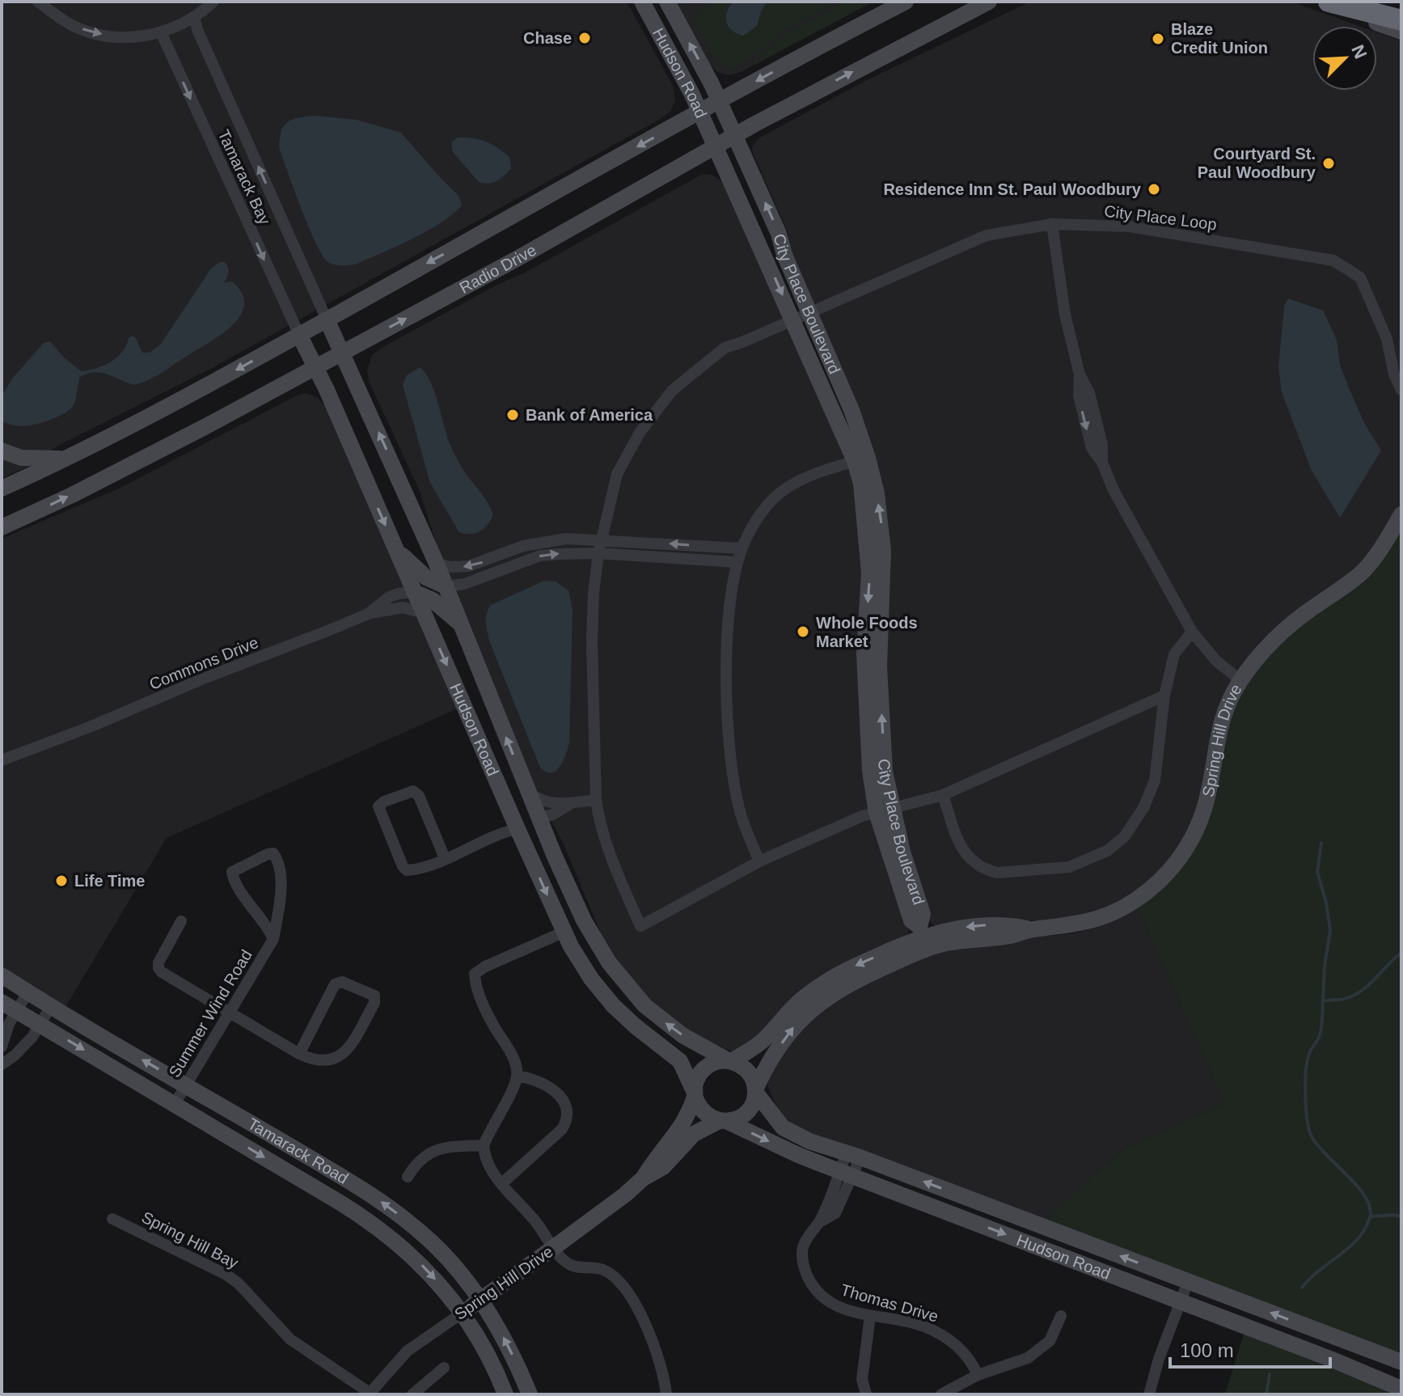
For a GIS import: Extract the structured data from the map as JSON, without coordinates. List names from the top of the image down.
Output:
{
  "streets": {
    "street": [
      "Hudson Road",
      "Tamarack Bay",
      "City Place Loop",
      "Radio Drive",
      "City Place Boulevard",
      "Commons Drive",
      "Spring Hill Drive",
      "Summer Wind Road",
      "Tamarack Road",
      "Spring Hill Bay",
      "Thomas Drive"
    ]
  },
  "crossings": [
    ["Hudson Road", "Tamarack Bay"],
    ["Hudson Road", "Radio Drive"],
    ["Hudson Road", "City Place Boulevard"],
    ["Hudson Road", "Commons Drive"],
    ["Hudson Road", "Spring Hill Drive"],
    ["Hudson Road", "Thomas Drive"],
    ["City Place Loop", "City Place Boulevard"],
    ["Radio Drive", "City Place Boulevard"],
    ["City Place Boulevard", "Spring Hill Drive"],
    ["Spring Hill Drive", "Tamarack Road"],
    ["Spring Hill Drive", "Spring Hill Bay"],
    ["Summer Wind Road", "Tamarack Road"]
  ],
  "places": [
    "Chase",
    "Blaze Credit Union",
    "Courtyard St. Paul Woodbury",
    "Residence Inn St. Paul Woodbury",
    "Bank of America",
    "Whole Foods Market",
    "Life Time"
  ],
  "scale_bar": "100 m",
  "north": "top right"
}
